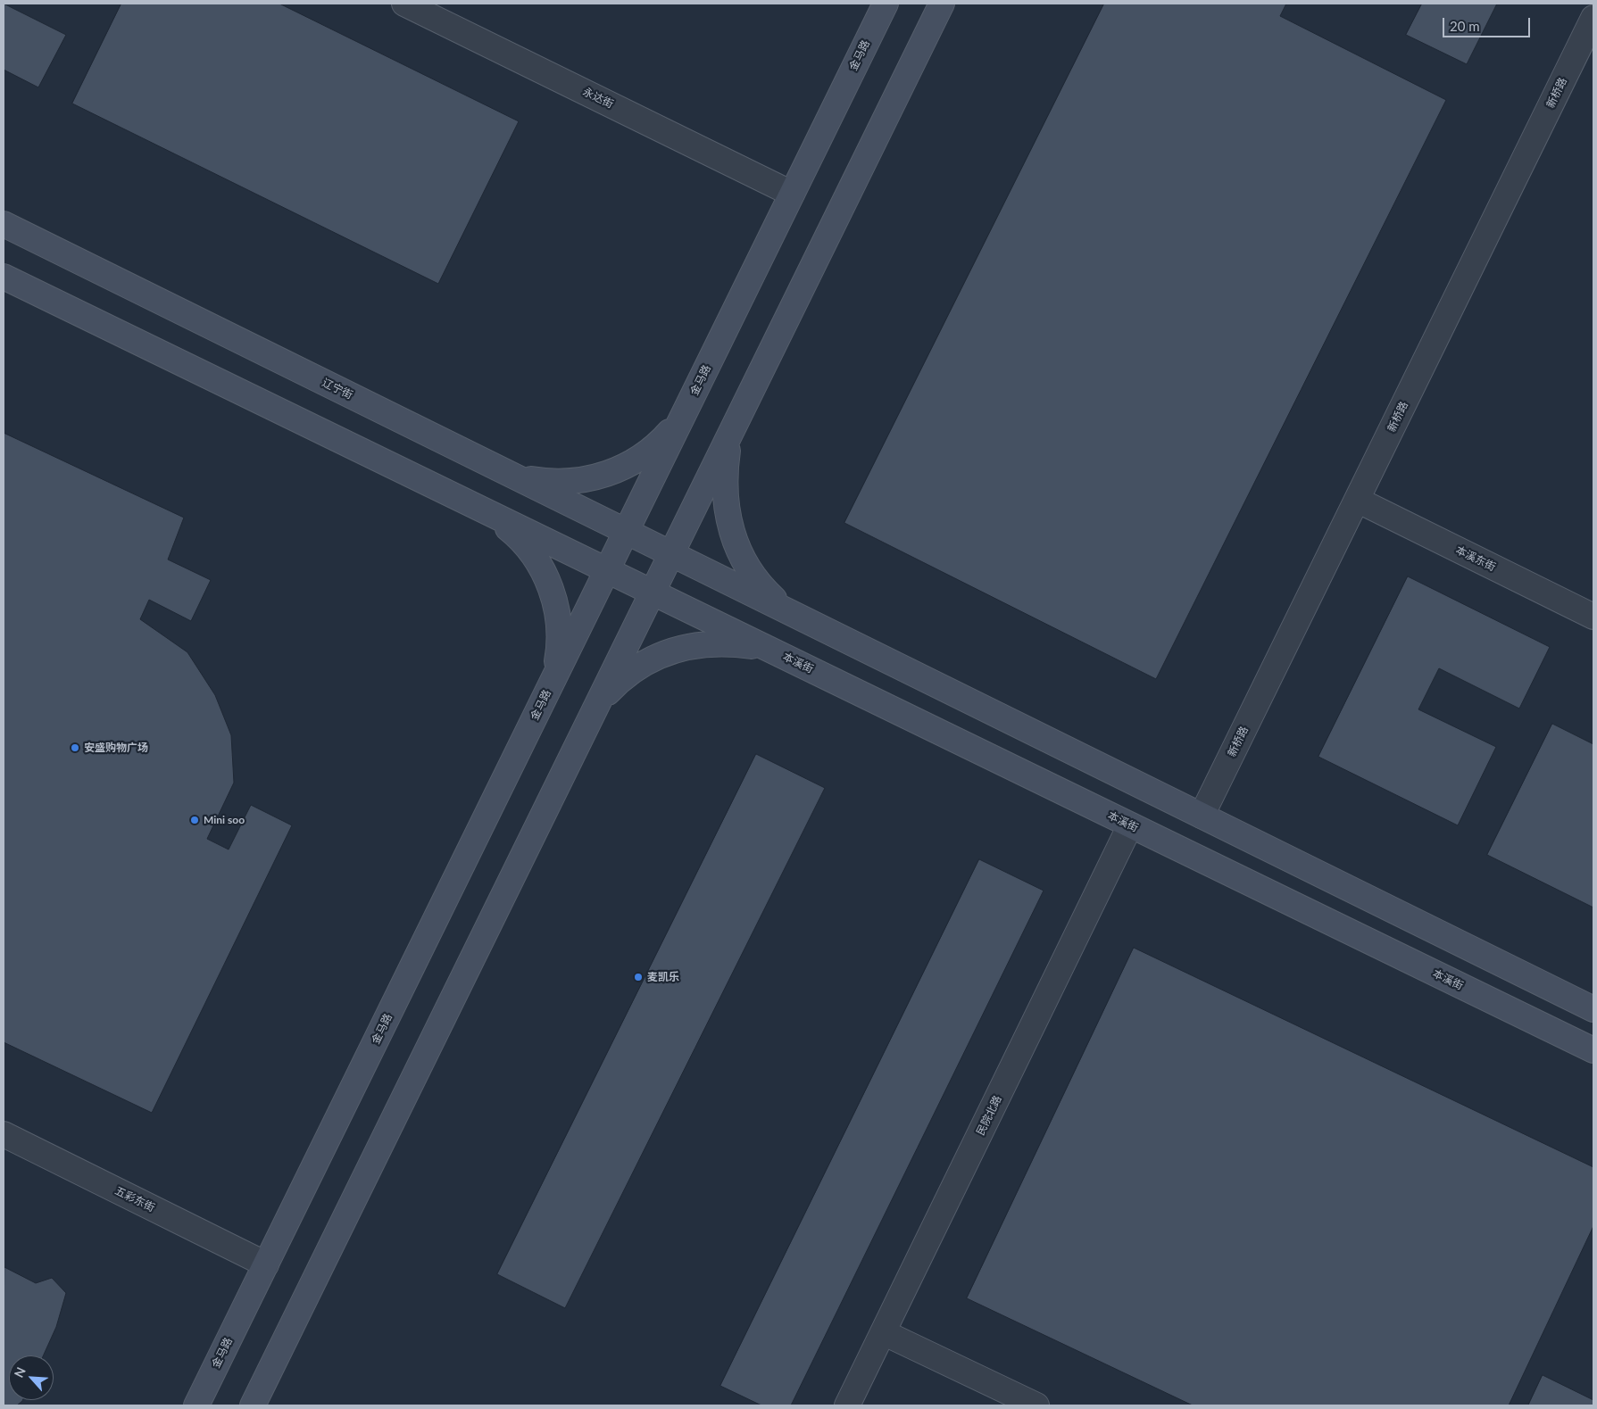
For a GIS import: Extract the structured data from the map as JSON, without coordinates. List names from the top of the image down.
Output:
{
  "streets": {
    "main road": ["金马路", "辽宁街", "本溪街"],
    "street": [
      "新桥路",
      "永达街",
      "本溪东街",
      "民院北路",
      "五彩东街"
    ]
  },
  "crossings": [
    ["金马路", "永达街"],
    ["金马路", "辽宁街"],
    ["金马路", "五彩东街"],
    ["新桥路", "本溪东街"],
    ["本溪街", "民院北路"]
  ],
  "places": ["安盛购物广场", "Mini soo", "麦凯乐"],
  "scale_bar": "20 m",
  "north": "top left"
}
